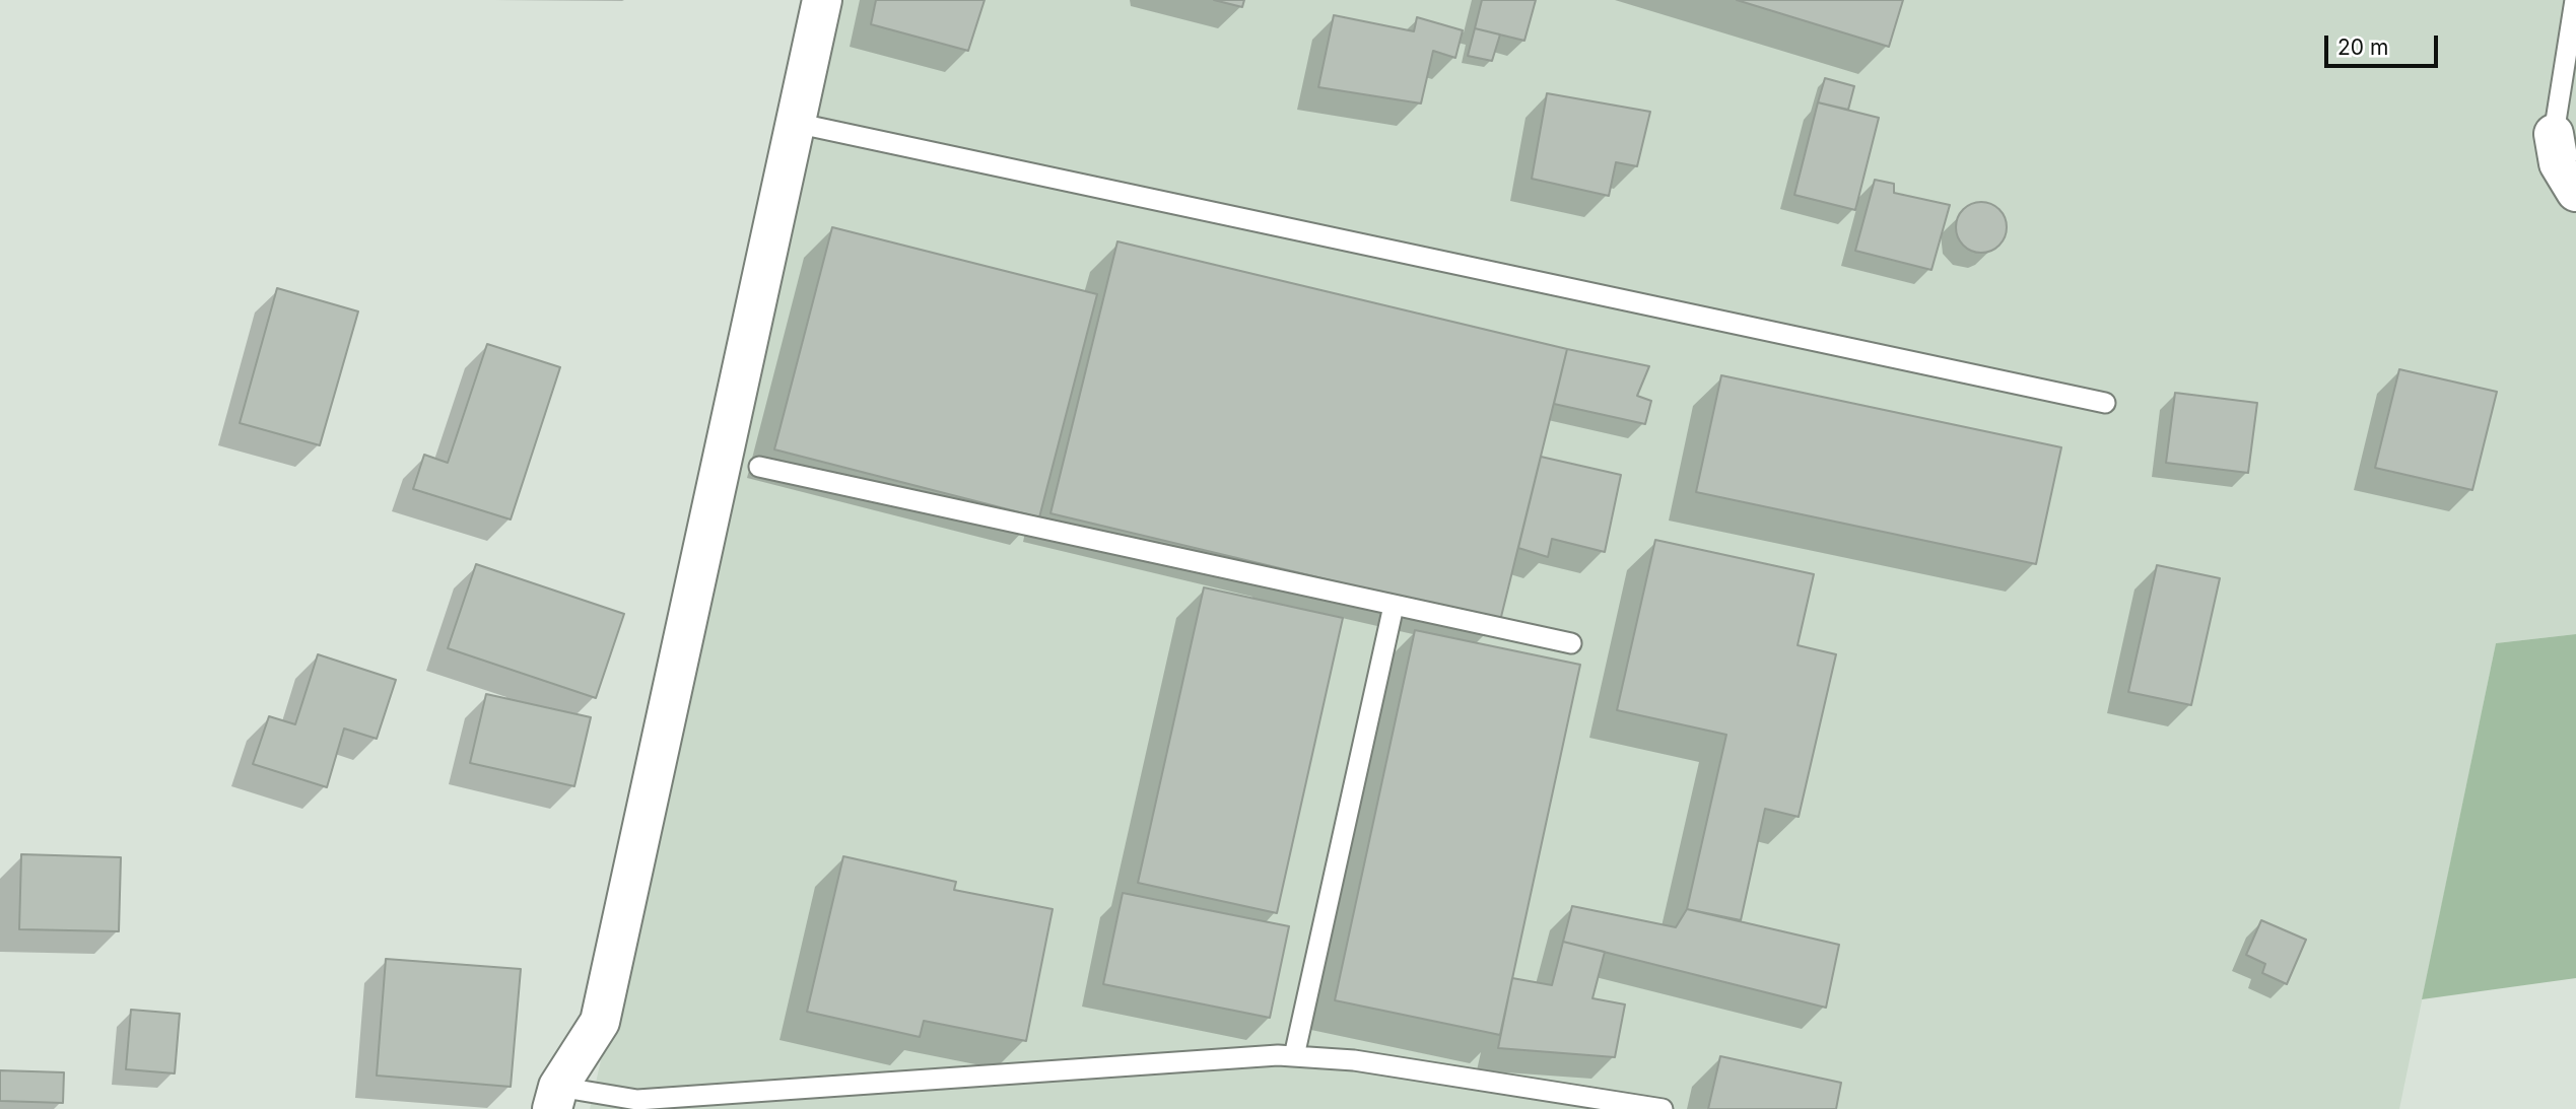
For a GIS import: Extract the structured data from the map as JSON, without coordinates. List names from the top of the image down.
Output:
{
  "scale_bar": "20 m"
}
